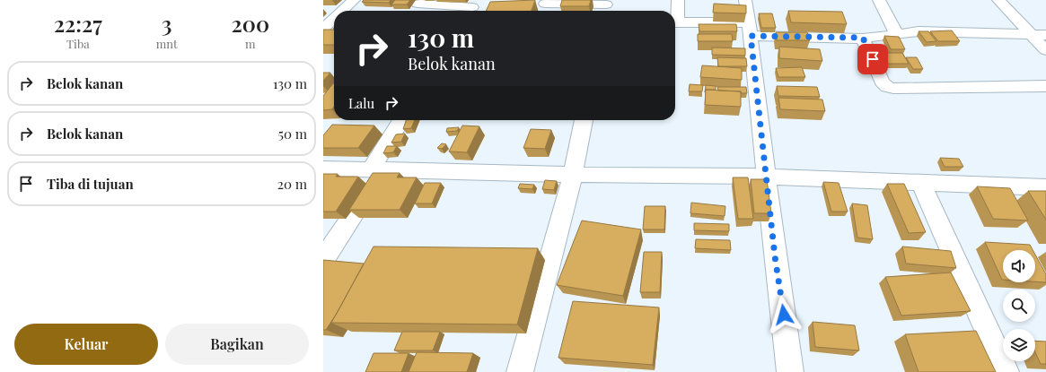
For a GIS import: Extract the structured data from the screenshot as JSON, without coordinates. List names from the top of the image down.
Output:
{
  "page": {
    "eta": [
      "22:27",
      "Tiba",
      "3",
      "mnt",
      "200",
      "m"
    ],
    "turn": ["130 m", "Belok kanan"],
    "list": [
      {
        "name": "Belok kanan",
        "value": "130 m"
      },
      {
        "name": "Belok kanan",
        "value": "50 m"
      },
      {
        "name": "Tiba di tujuan",
        "value": "20 m"
      }
    ],
    "then": "Lalu",
    "buttons": ["Keluar", "Bagikan"]
  }
}
